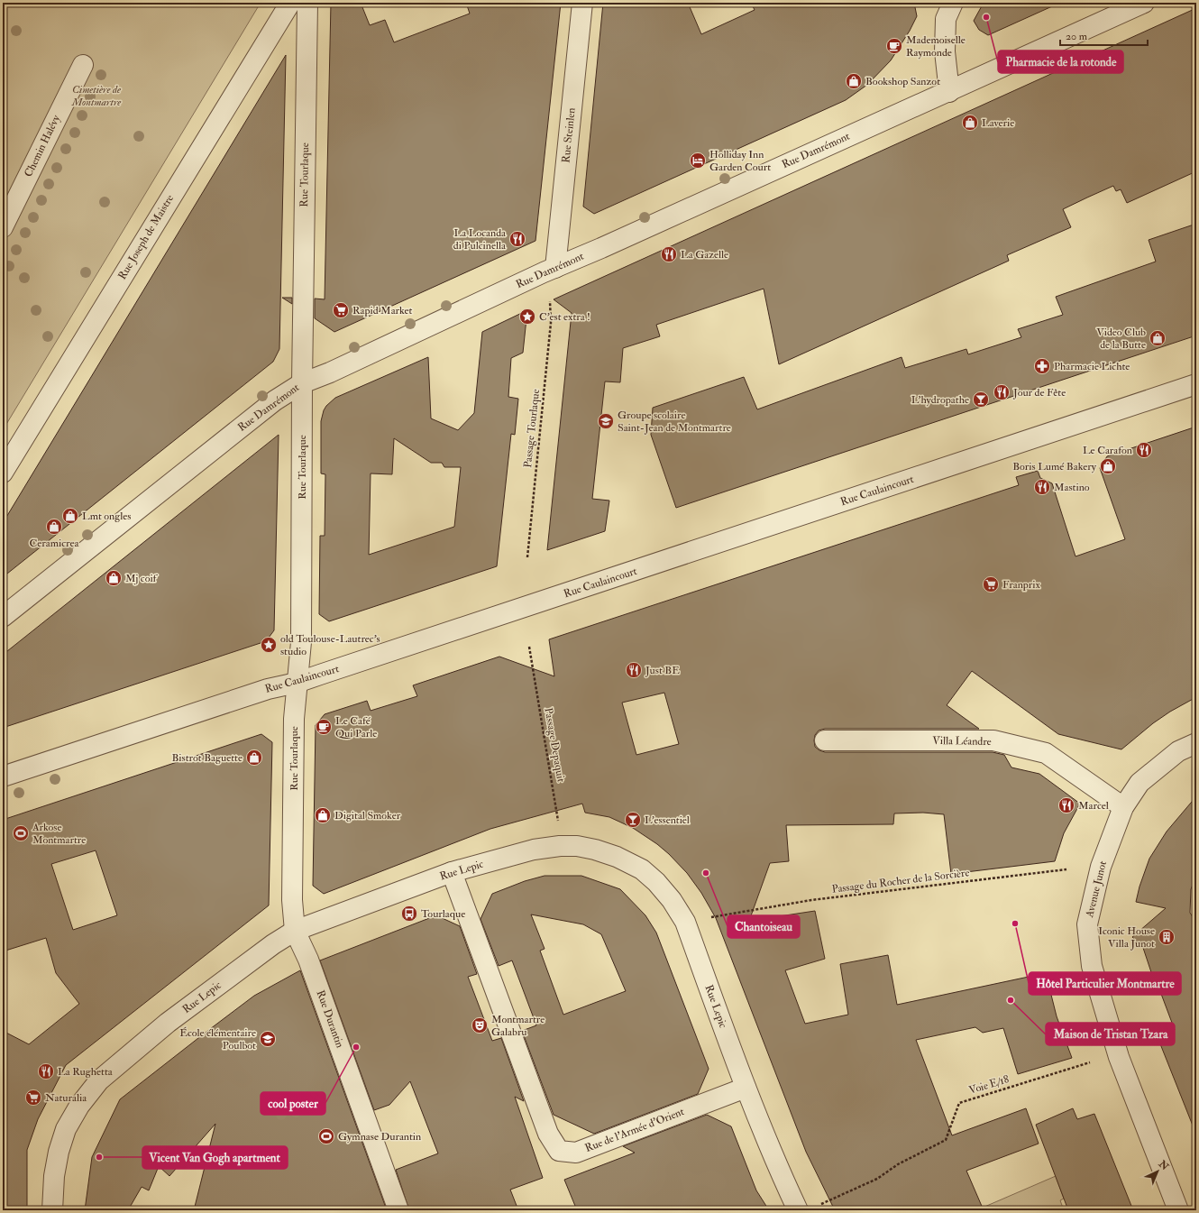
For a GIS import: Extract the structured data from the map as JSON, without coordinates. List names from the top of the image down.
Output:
{
  "streets": {
    "street": [
      "Rue Steinlen",
      "Chemin Halévy",
      "Rue Damrémont",
      "Rue Tourlaque",
      "Rue Joseph de Maistre",
      "Rue Caulaincourt",
      "Villa Léandre",
      "Rue Lepic",
      "Avenue Junot",
      "Rue Durantin",
      "Rue de l'Armée d'Orient"
    ],
    "path": [
      "Passage Tourlaque",
      "Passage Depaquit",
      "Passage du Rocher de la Sorcière",
      "Voie E/18"
    ]
  },
  "crossings": [
    ["Rue Steinlen", "Rue Damrémont"],
    ["Rue Damrémont", "Rue Tourlaque"],
    ["Rue Tourlaque", "Rue Caulaincourt"],
    ["Rue Tourlaque", "Rue Lepic"],
    ["Rue Tourlaque", "Rue Durantin"],
    ["Villa Léandre", "Avenue Junot"],
    ["Passage Depaquit", "Rue Lepic"],
    ["Rue Lepic", "Rue Durantin"],
    ["Rue Lepic", "Rue de l'Armée d'Orient"]
  ],
  "parks": ["Cimetière de Montmartre"],
  "places": {
    "other": [
      "Pharmacie de la rotonde",
      "Chantoiseau",
      "Hôtel Particulier Montmartre",
      "Maison de Tristan Tzara",
      "cool poster",
      "Vicent Van Gogh apartment"
    ],
    "cafe": ["Mademoiselle Raymonde", "Le Café Qui Parle"],
    "shop": [
      "Bookshop Sanzot",
      "Laverie",
      "Video Club de la Butte",
      "Boris Lumé Bakery",
      "Lmt ongles",
      "Ceramicrea",
      "Mj coif",
      "Bistrot Baguette",
      "Digital Smoker"
    ],
    "hotel": ["Holliday Inn Garden Court"],
    "restaurant": [
      "La Locanda di Pulcinella",
      "La Gazelle",
      "Jour de Fête",
      "Le Carafon",
      "Mastino",
      "Just BE",
      "Marcel",
      "La Rughetta"
    ],
    "supermarket": ["Rapid Market", "Franprix", "Naturalia"],
    "place": ["C'est extra !", "old Toulouse-Lautrec's studio"],
    "pharmacy": ["Pharmacie Lichte"],
    "bar": ["L'hydropathe", "L'essentiel"],
    "school or university": ["Groupe scolaire Saint-Jean de Montmartre", "École élémentaire Poulbot"],
    "sports": ["Arkose Montmartre", "Gymnase Durantin"],
    "bus stop": ["Tourlaque"],
    "building": ["Iconic House Villa Junot"],
    "theatre": ["Montmartre Galabru"]
  },
  "scale_bar": "20 m",
  "north": "top right"
}
